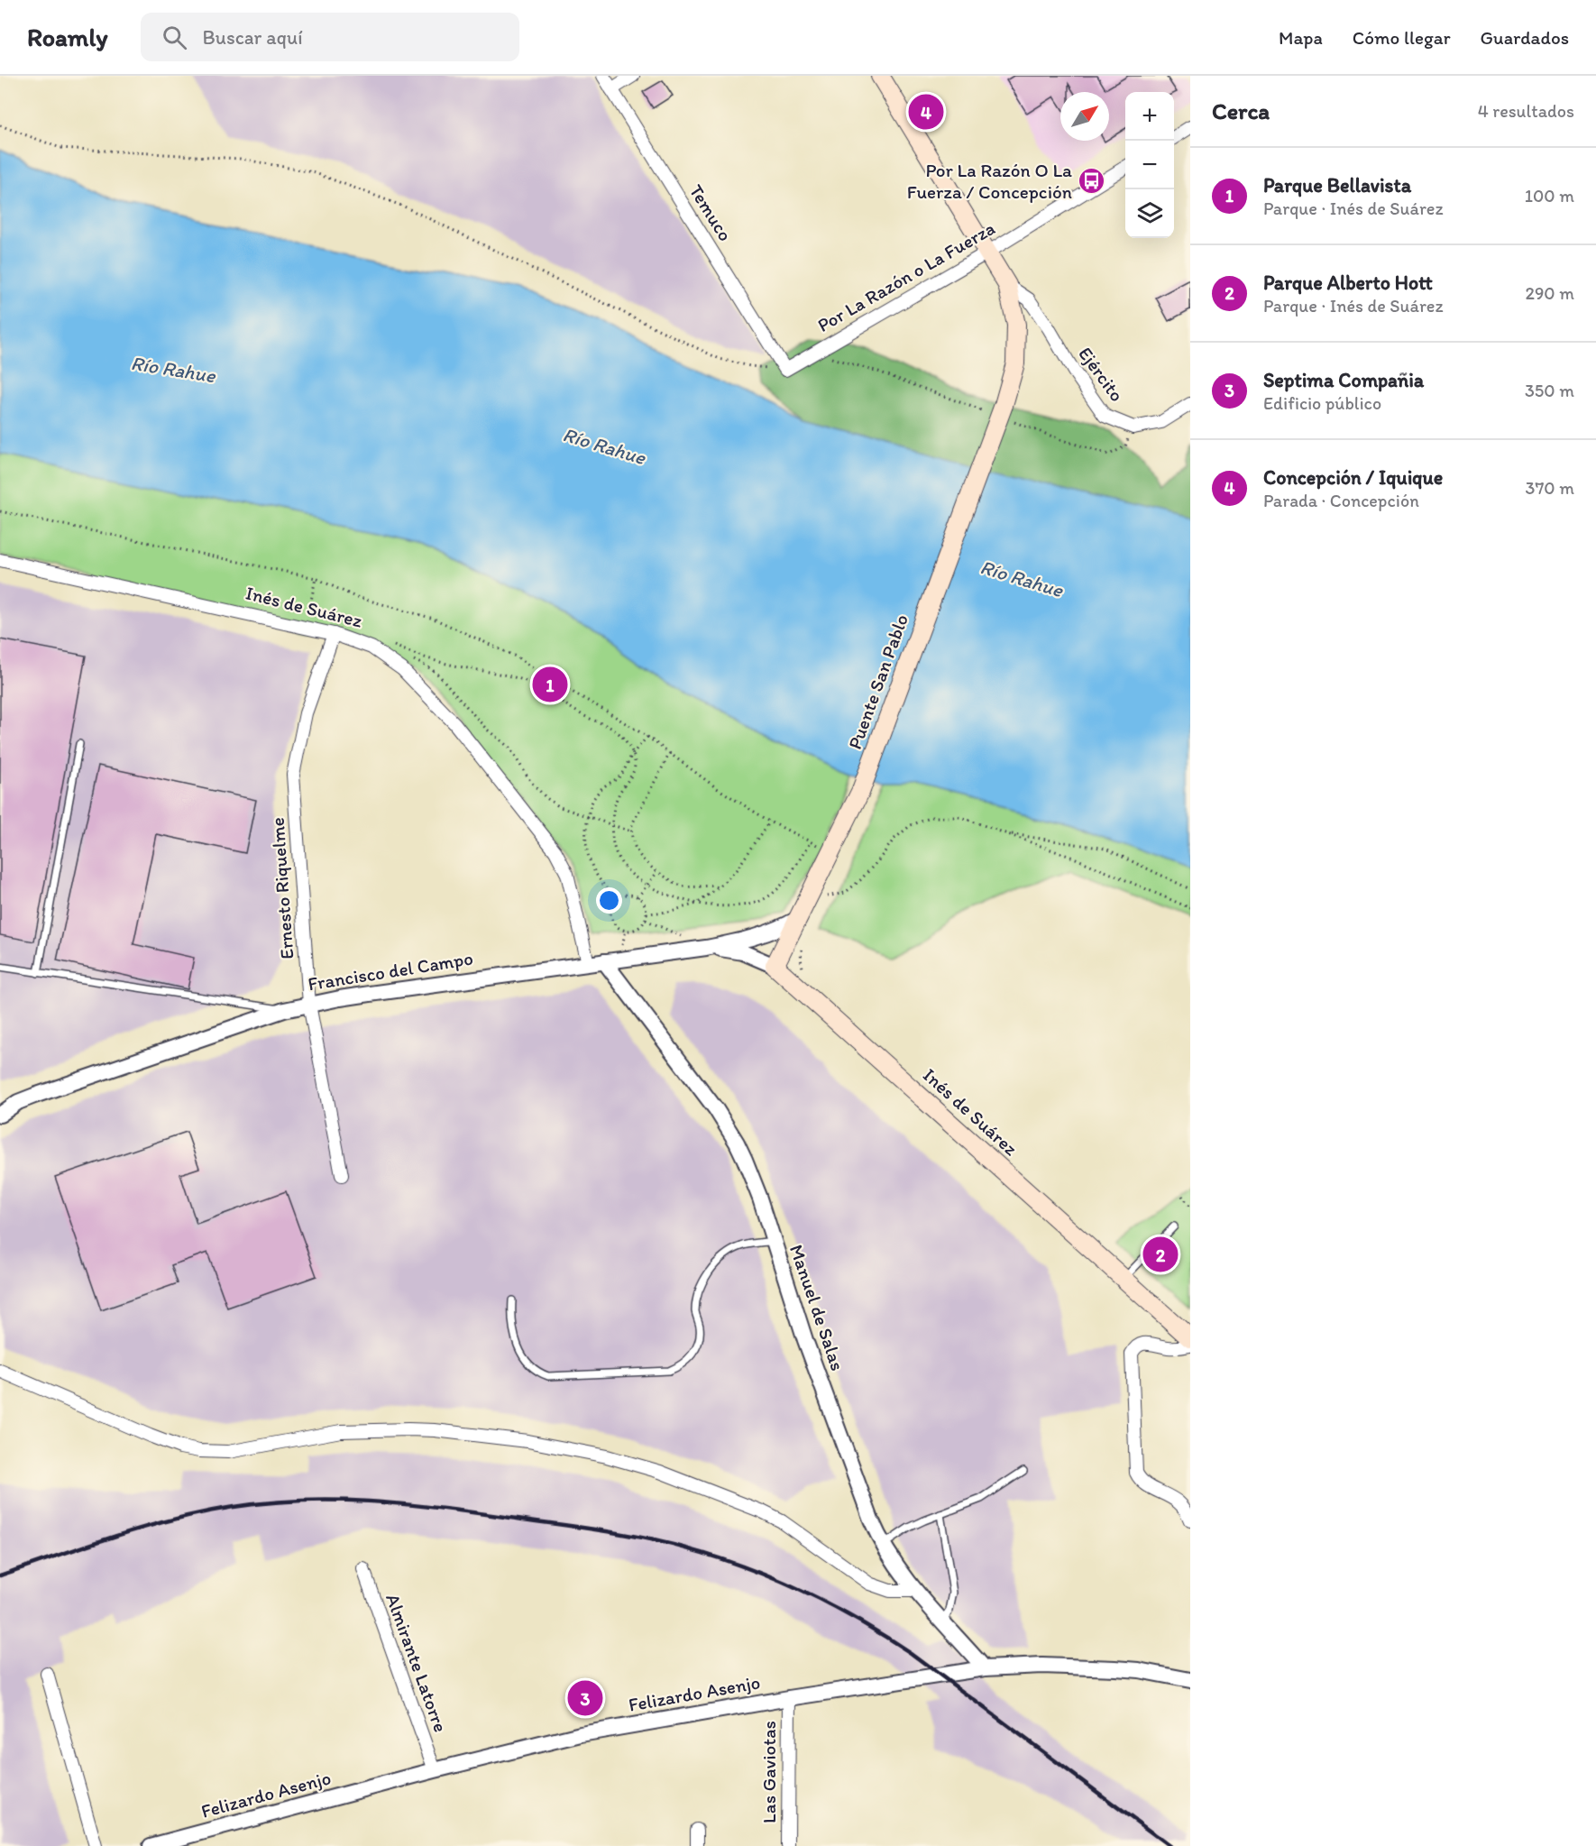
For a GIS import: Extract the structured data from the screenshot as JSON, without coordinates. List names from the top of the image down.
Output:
{
  "streets": {
    "main road": ["Inés de Suárez", "Puente San Pablo"],
    "street": [
      "Temuco",
      "Por La Razón o La Fuerza",
      "Ejército",
      "Ernesto Riquelme",
      "Francisco del Campo",
      "Manuel de Salas",
      "Almirante Latorre",
      "Felizardo Asenjo",
      "Las Gaviotas"
    ]
  },
  "crossings": [
    ["Temuco", "Por La Razón o La Fuerza"],
    ["Por La Razón o La Fuerza", "Puente San Pablo"],
    ["Ejército", "Puente San Pablo"],
    ["Inés de Suárez", "Puente San Pablo"],
    ["Inés de Suárez", "Ernesto Riquelme"],
    ["Inés de Suárez", "Francisco del Campo"],
    ["Puente San Pablo", "Francisco del Campo"],
    ["Ernesto Riquelme", "Francisco del Campo"],
    ["Francisco del Campo", "Manuel de Salas"],
    ["Manuel de Salas", "Felizardo Asenjo"],
    ["Almirante Latorre", "Felizardo Asenjo"],
    ["Felizardo Asenjo", "Las Gaviotas"]
  ],
  "water": ["Río Rahue"],
  "places": {
    "bus stop": ["Por La Razón O La Fuerza / Concepción"]
  },
  "north": "top right",
  "page": {
    "header": "Roamly",
    "search": "Buscar aquí",
    "nav": ["Mapa", "Cómo llegar", "Guardados"],
    "heading": ["Cerca", "4 resultados"],
    "map_buttons": ["+", "−"],
    "pins": [
      "4",
      "1",
      "2",
      "3"
    ],
    "list": [
      {
        "mark": "1",
        "name": "Parque Bellavista",
        "note": "Parque · Inés de Suárez",
        "value": "100 m"
      },
      {
        "mark": "2",
        "name": "Parque Alberto Hott",
        "note": "Parque · Inés de Suárez",
        "value": "290 m"
      },
      {
        "mark": "3",
        "name": "Septima Compañia",
        "note": "Edificio público",
        "value": "350 m"
      },
      {
        "mark": "4",
        "name": "Concepción / Iquique",
        "note": "Parada · Concepción",
        "value": "370 m"
      }
    ]
  }
}
